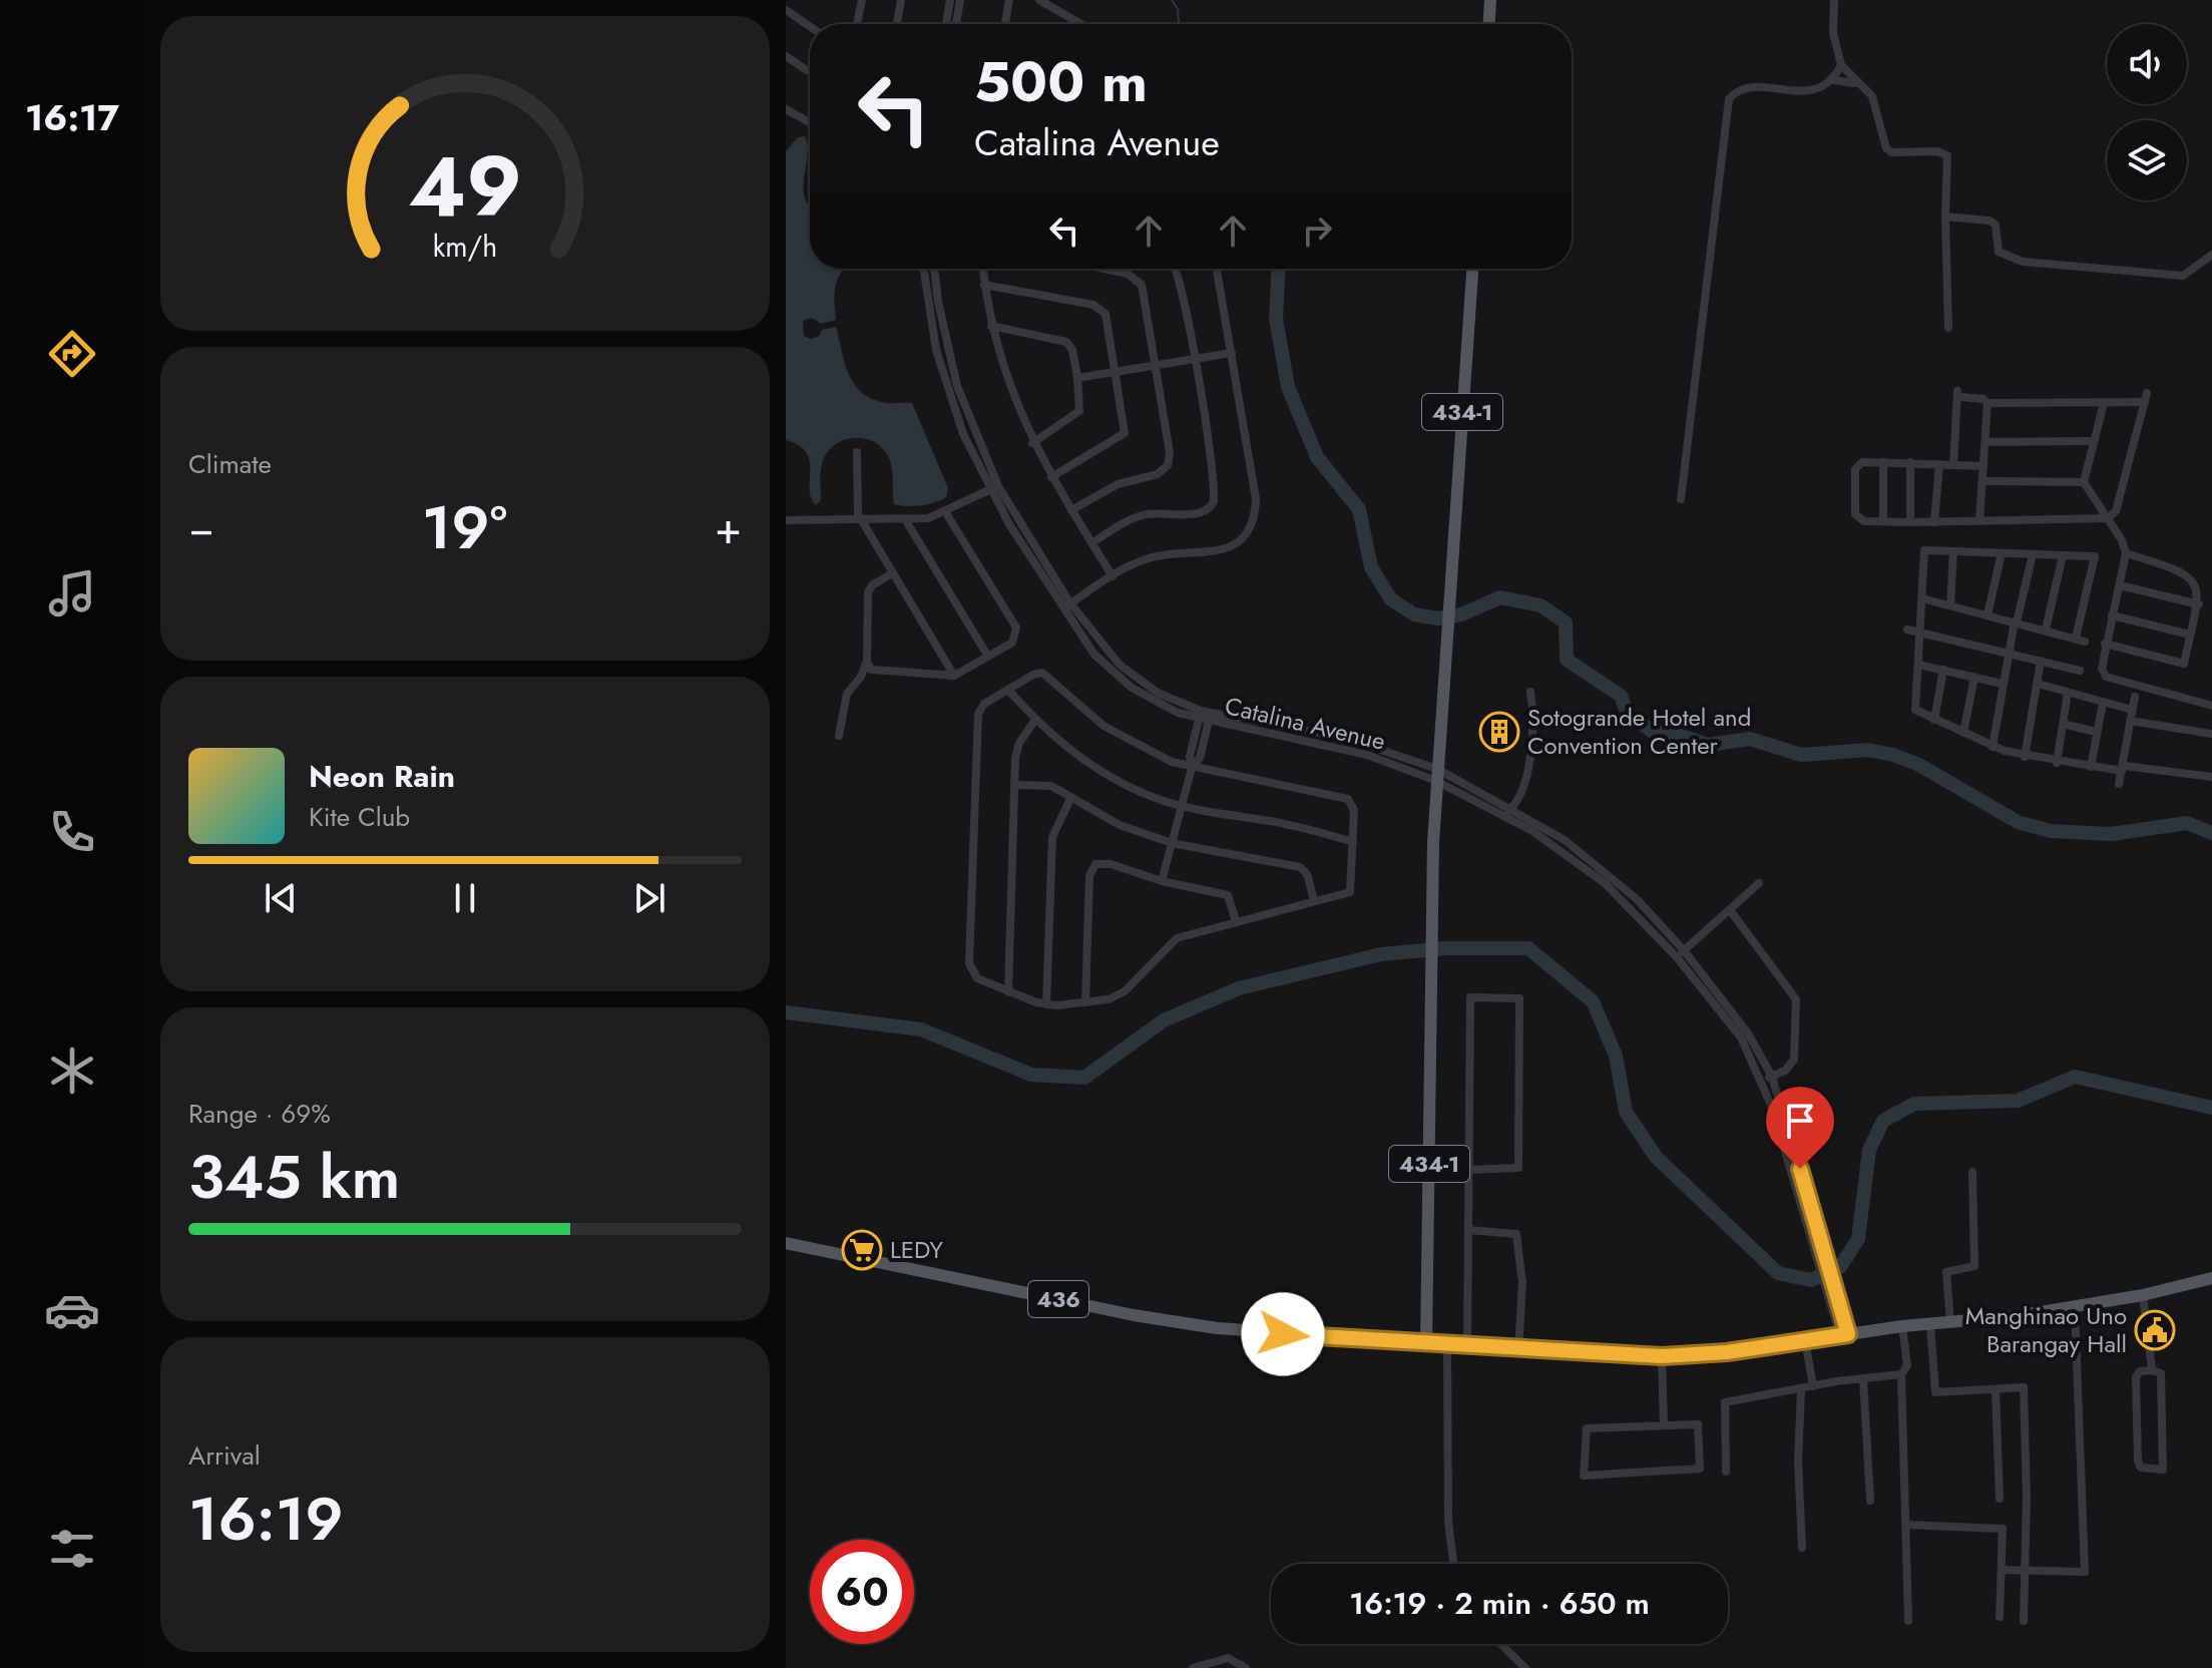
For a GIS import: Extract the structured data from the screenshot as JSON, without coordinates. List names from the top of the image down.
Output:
{
  "streets": {
    "main road": ["434-1", "436"],
    "street": ["Catalina Avenue"]
  },
  "crossings": [
    ["434-1", "Catalina Avenue"],
    ["434-1", "436"],
    ["Catalina Avenue", "436"]
  ],
  "places": {
    "building": ["Sotogrande Hotel and Convention Center"],
    "supermarket": ["LEDY"],
    "public building": ["Manghinao Uno Barangay Hall"]
  },
  "page": {
    "tabs": "16:17",
    "turn": ["500 m", "Catalina Avenue"],
    "tile": [
      "Climate",
      ["Range · 69%", "345 km"],
      ["Arrival", "16:19"]
    ],
    "heat": ["−", "19°", "+"],
    "song": ["Neon Rain", "Kite Club"],
    "limit": "60",
    "trip": "16:19 · 2 min · 650 m",
    "gauge": ["49", "km/h"]
  }
}
